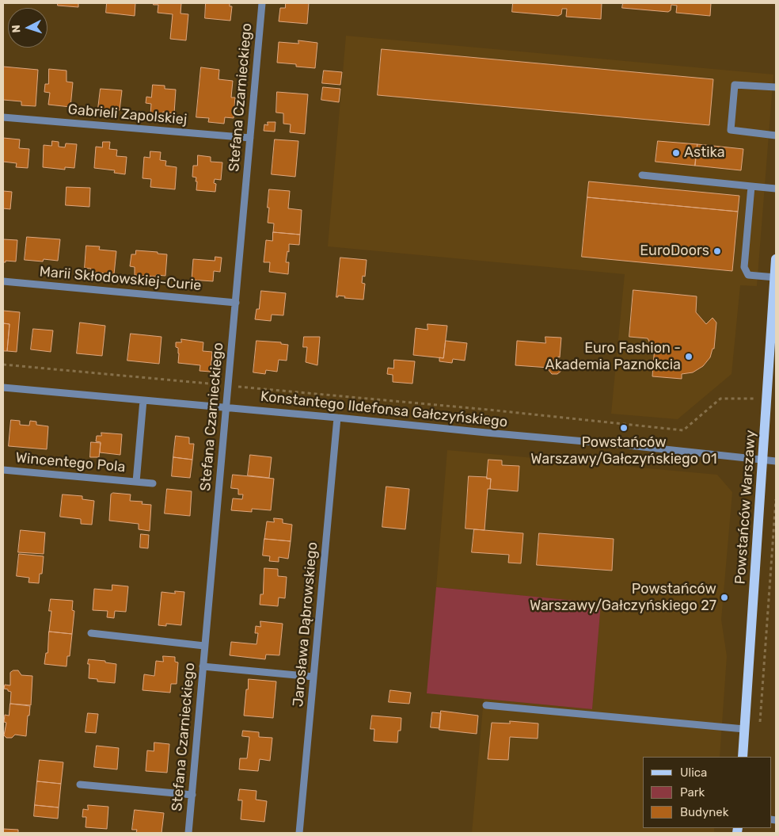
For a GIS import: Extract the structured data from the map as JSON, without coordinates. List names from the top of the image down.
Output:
{
  "streets": {
    "main road": ["Powstańców Warszawy"],
    "street": [
      "Stefana Czarnieckiego",
      "Gabrieli Zapolskiej",
      "Marii Skłodowskiej-Curie",
      "Konstantego Ildefonsa Gałczyńskiego",
      "Wincentego Pola",
      "Jarosława Dąbrowskiego"
    ]
  },
  "crossings": [
    ["Stefana Czarnieckiego", "Gabrieli Zapolskiej"],
    ["Stefana Czarnieckiego", "Marii Skłodowskiej-Curie"],
    ["Stefana Czarnieckiego", "Konstantego Ildefonsa Gałczyńskiego"],
    ["Konstantego Ildefonsa Gałczyńskiego", "Wincentego Pola"],
    ["Konstantego Ildefonsa Gałczyńskiego", "Powstańców Warszawy"],
    ["Konstantego Ildefonsa Gałczyńskiego", "Jarosława Dąbrowskiego"]
  ],
  "places": [
    "Astika",
    "EuroDoors",
    "Euro Fashion - Akademia Paznokcia",
    "Powstańców Warszawy/Gałczyńskiego 01",
    "Powstańców Warszawy/Gałczyńskiego 27"
  ],
  "legend": ["Ulica", "Park", "Budynek"],
  "north": "left"
}
